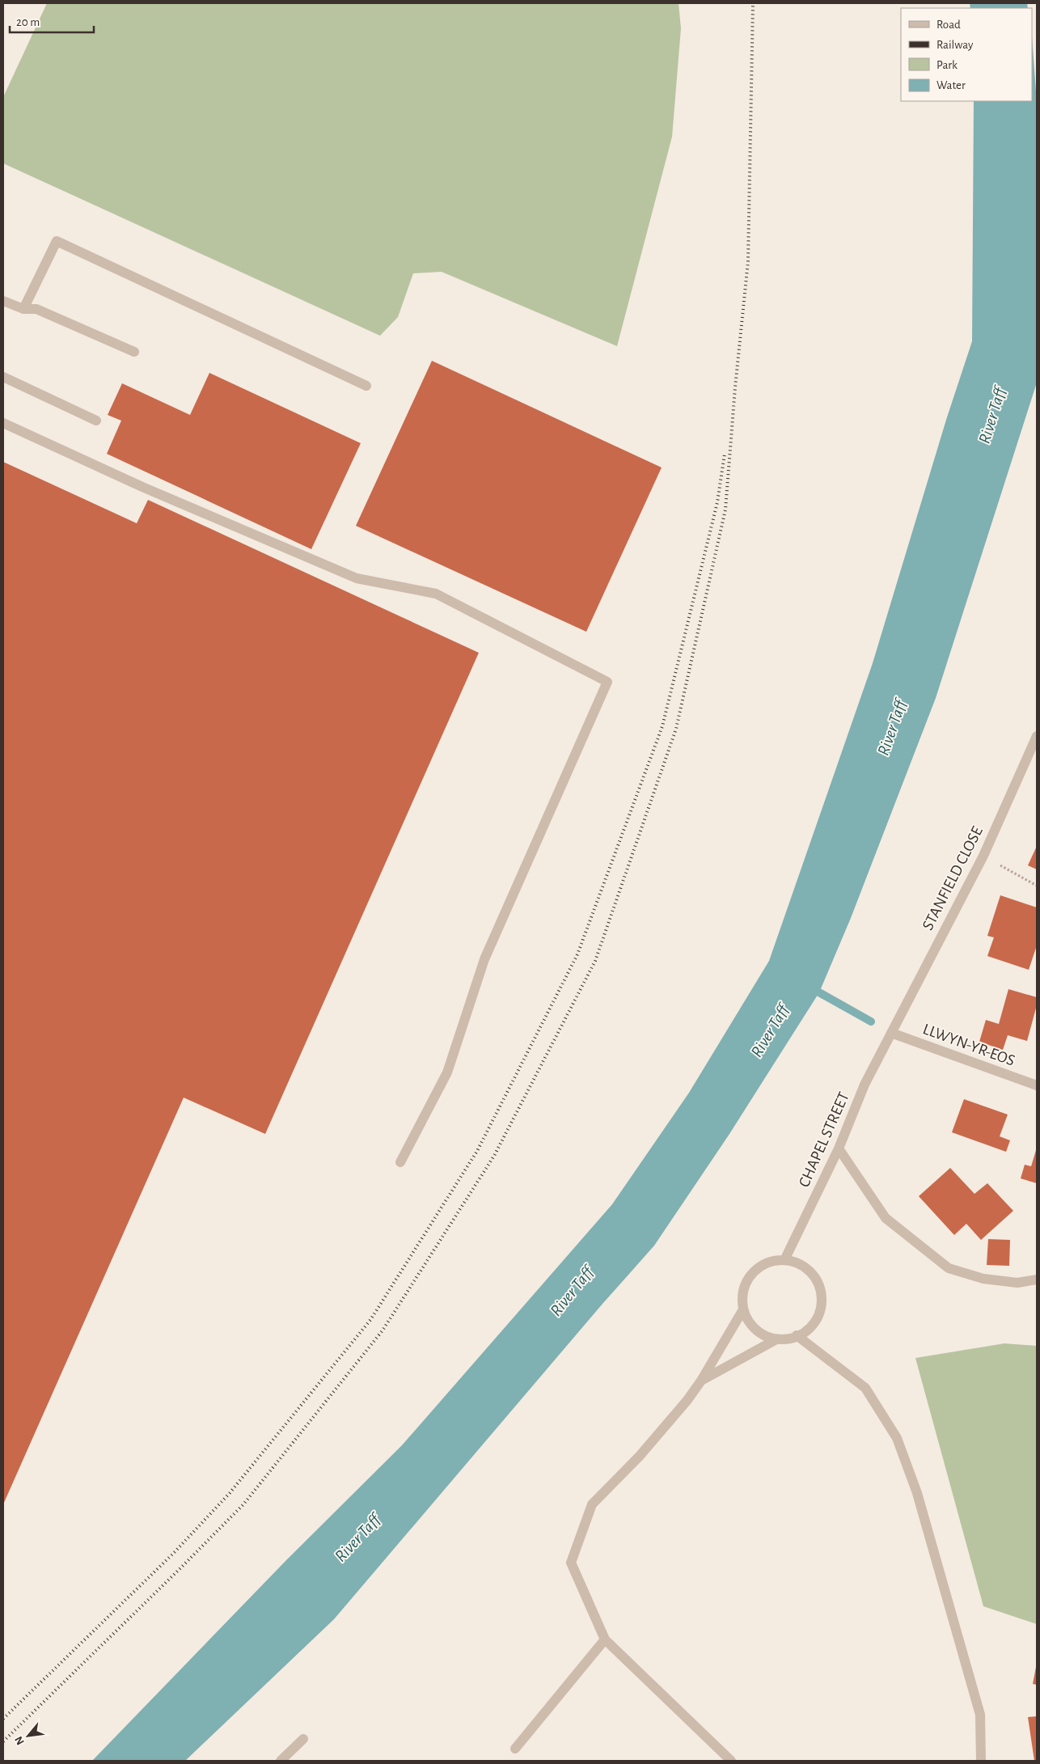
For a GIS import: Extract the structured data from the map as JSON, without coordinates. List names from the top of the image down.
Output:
{
  "streets": {
    "street": ["STANFIELD CLOSE", "LLWYN-YR-EOS", "CHAPEL STREET"]
  },
  "crossings": [
    ["STANFIELD CLOSE", "LLWYN-YR-EOS"],
    ["STANFIELD CLOSE", "CHAPEL STREET"],
    ["LLWYN-YR-EOS", "CHAPEL STREET"]
  ],
  "water": ["River Taff"],
  "legend": [
    "Road",
    "Railway",
    "Park",
    "Water"
  ],
  "scale_bar": "20 m",
  "north": "bottom left"
}
